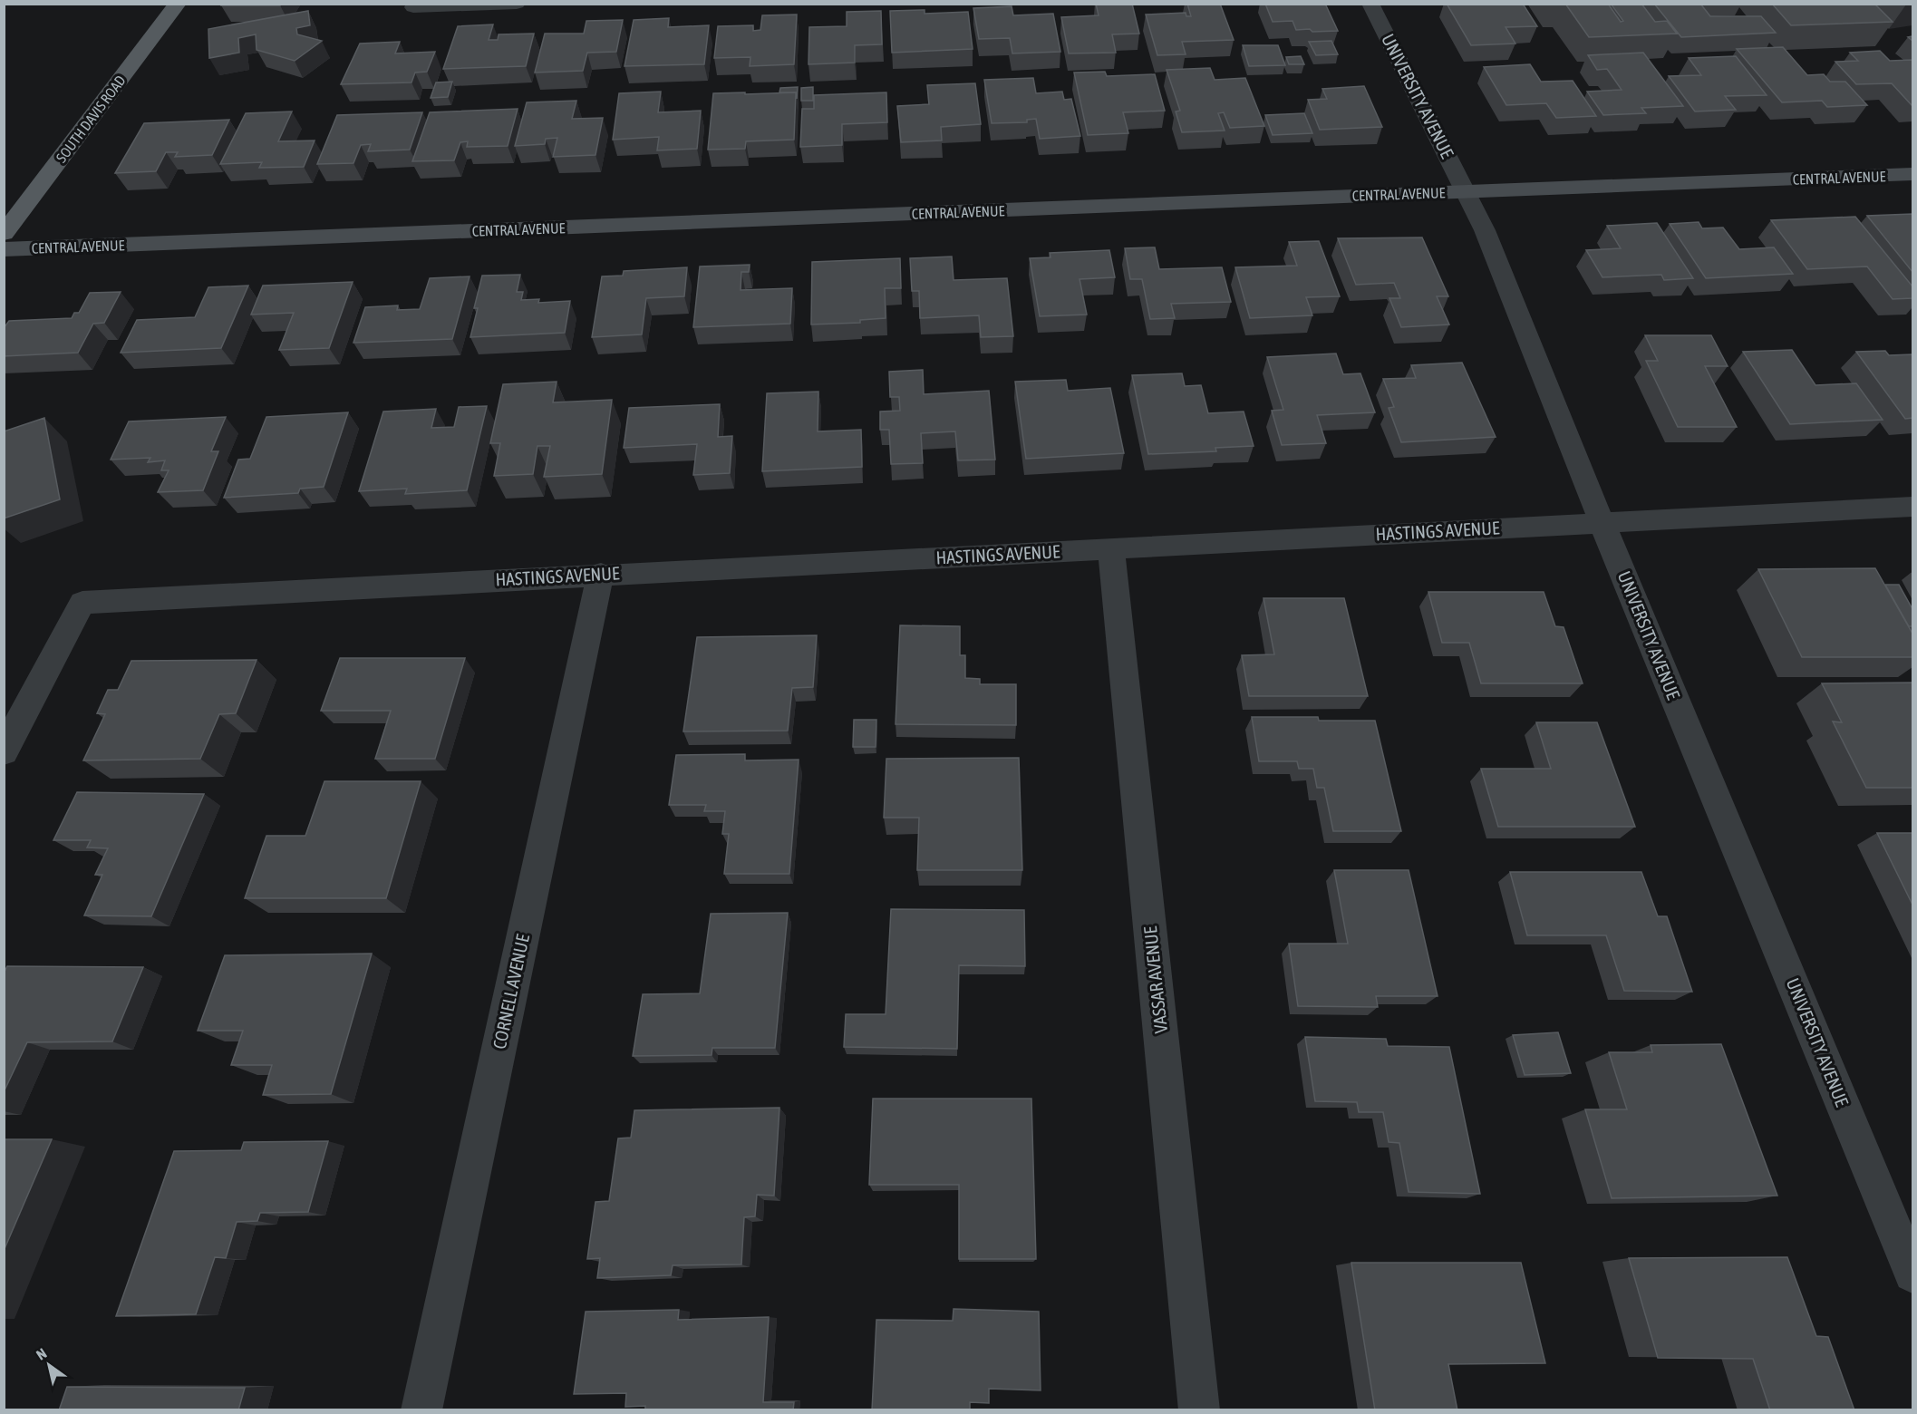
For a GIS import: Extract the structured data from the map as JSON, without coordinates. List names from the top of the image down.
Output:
{
  "streets": {
    "main road": ["SOUTH DAVIS ROAD"],
    "street": [
      "UNIVERSITY AVENUE",
      "CENTRAL AVENUE",
      "HASTINGS AVENUE",
      "VASSAR AVENUE",
      "CORNELL AVENUE"
    ]
  },
  "crossings": [
    ["UNIVERSITY AVENUE", "CENTRAL AVENUE"],
    ["UNIVERSITY AVENUE", "HASTINGS AVENUE"],
    ["HASTINGS AVENUE", "VASSAR AVENUE"],
    ["HASTINGS AVENUE", "CORNELL AVENUE"]
  ],
  "north": "top left"
}
